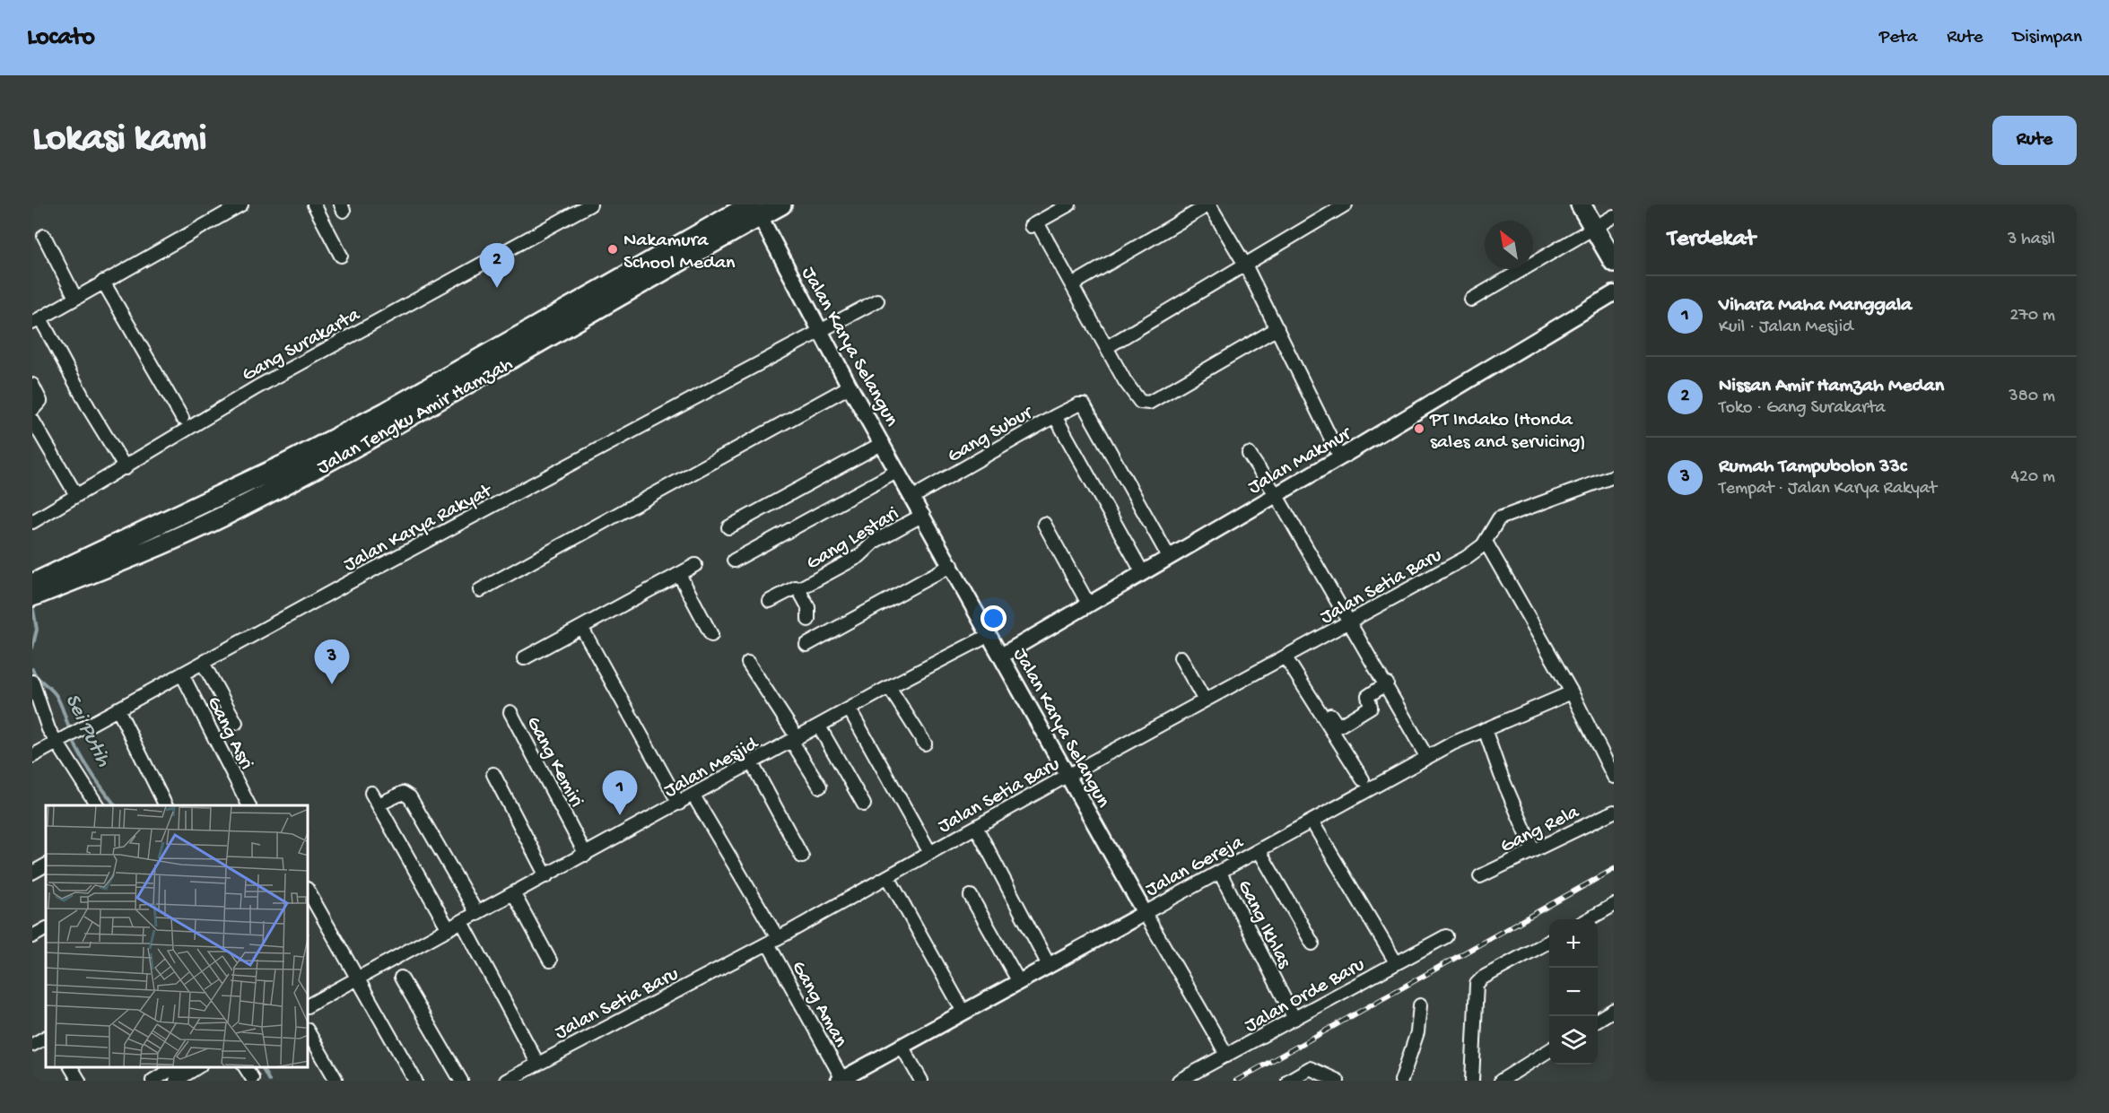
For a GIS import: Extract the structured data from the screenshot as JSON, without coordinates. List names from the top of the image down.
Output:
{
  "streets": {
    "main road": ["Jalan Tengku Amir Hamzah"],
    "street": [
      "Gang Surakarta",
      "Jalan Karya Selangun",
      "Gang Subur",
      "Jalan Makmur",
      "Jalan Karya Rakyat",
      "Gang Lestari",
      "Jalan Setia Baru",
      "Gang Asri",
      "Gang Kemiri",
      "Jalan Mesjid",
      "Gang Rela",
      "Jalan Gereja",
      "Gang Ikhlas",
      "Jalan Orde Baru",
      "Gang Aman"
    ]
  },
  "crossings": [
    ["Jalan Karya Selangun", "Jalan Tengku Amir Hamzah"],
    ["Jalan Karya Selangun", "Gang Subur"],
    ["Jalan Karya Selangun", "Jalan Makmur"],
    ["Jalan Karya Selangun", "Jalan Karya Rakyat"],
    ["Jalan Karya Selangun", "Gang Lestari"],
    ["Jalan Karya Selangun", "Jalan Setia Baru"],
    ["Jalan Karya Selangun", "Jalan Mesjid"],
    ["Jalan Karya Selangun", "Jalan Gereja"],
    ["Jalan Karya Selangun", "Jalan Orde Baru"],
    ["Gang Subur", "Jalan Makmur"],
    ["Jalan Karya Rakyat", "Gang Asri"],
    ["Jalan Setia Baru", "Gang Aman"],
    ["Gang Kemiri", "Jalan Mesjid"],
    ["Jalan Mesjid", "Gang Aman"],
    ["Jalan Gereja", "Gang Ikhlas"],
    ["Jalan Gereja", "Gang Aman"],
    ["Gang Ikhlas", "Jalan Orde Baru"]
  ],
  "water": ["Sei Putih"],
  "places": ["Nakamura School Medan", "PT Indako (Honda sales and servicing)"],
  "north": "top left",
  "page": {
    "header": "Locato",
    "nav": ["Peta", "Rute", "Disimpan"],
    "buttons": "Rute",
    "title": "Lokasi kami",
    "heading": ["Terdekat", "3 hasil"],
    "pins": ["2", "3", "1"],
    "list": [
      {
        "mark": "1",
        "name": "Vihara Maha Manggala",
        "note": "Kuil · Jalan Mesjid",
        "value": "270 m"
      },
      {
        "mark": "2",
        "name": "Nissan Amir Hamzah Medan",
        "note": "Toko · Gang Surakarta",
        "value": "380 m"
      },
      {
        "mark": "3",
        "name": "Rumah Tampubolon 33c",
        "note": "Tempat · Jalan Karya Rakyat",
        "value": "420 m"
      }
    ],
    "map_buttons": ["+", "−"]
  }
}
